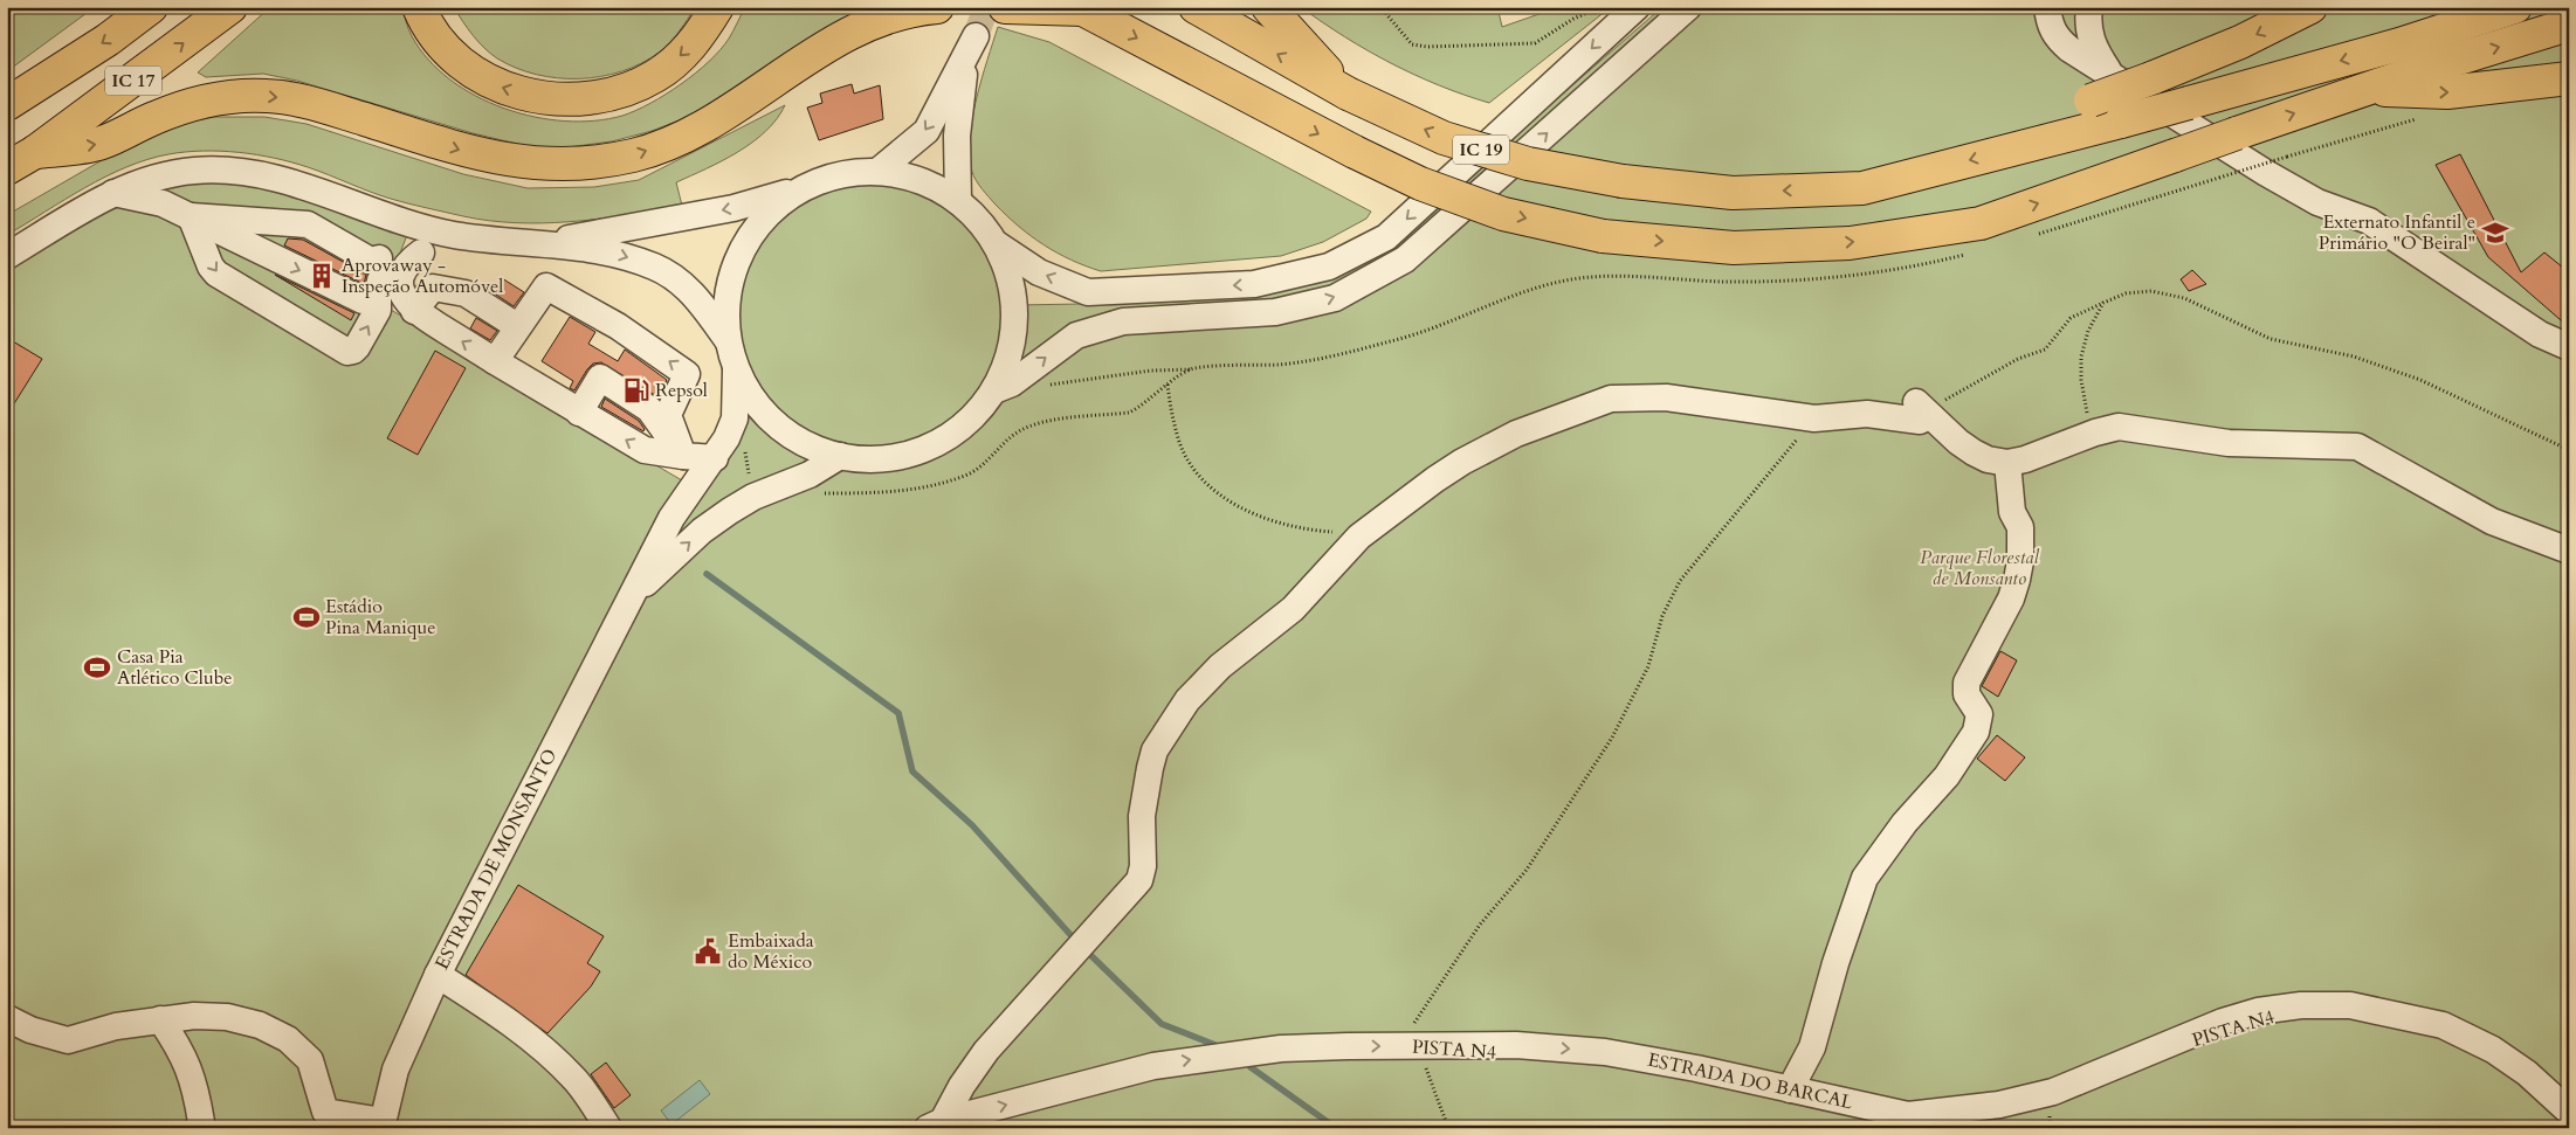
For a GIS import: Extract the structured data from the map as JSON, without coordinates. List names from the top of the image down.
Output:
{
  "streets": {
    "highway": ["IC 17", "IC 19"],
    "street": ["ESTRADA DE MONSANTO", "ESTRADA DO BARCAL"]
  },
  "one_way": ["ESTRADA DO BARCAL"],
  "parks": ["Parque Florestal de Monsanto"],
  "places": {
    "school or university": ["Externato Infantil e Primário \"O Beiral\""],
    "building": ["Aprovaway - Inspeção Automóvel"],
    "fuel station": ["Repsol"],
    "sports": ["Estádio Pina Manique", "Casa Pia Atlético Clube"],
    "public building": ["Embaixada do México"]
  }
}
